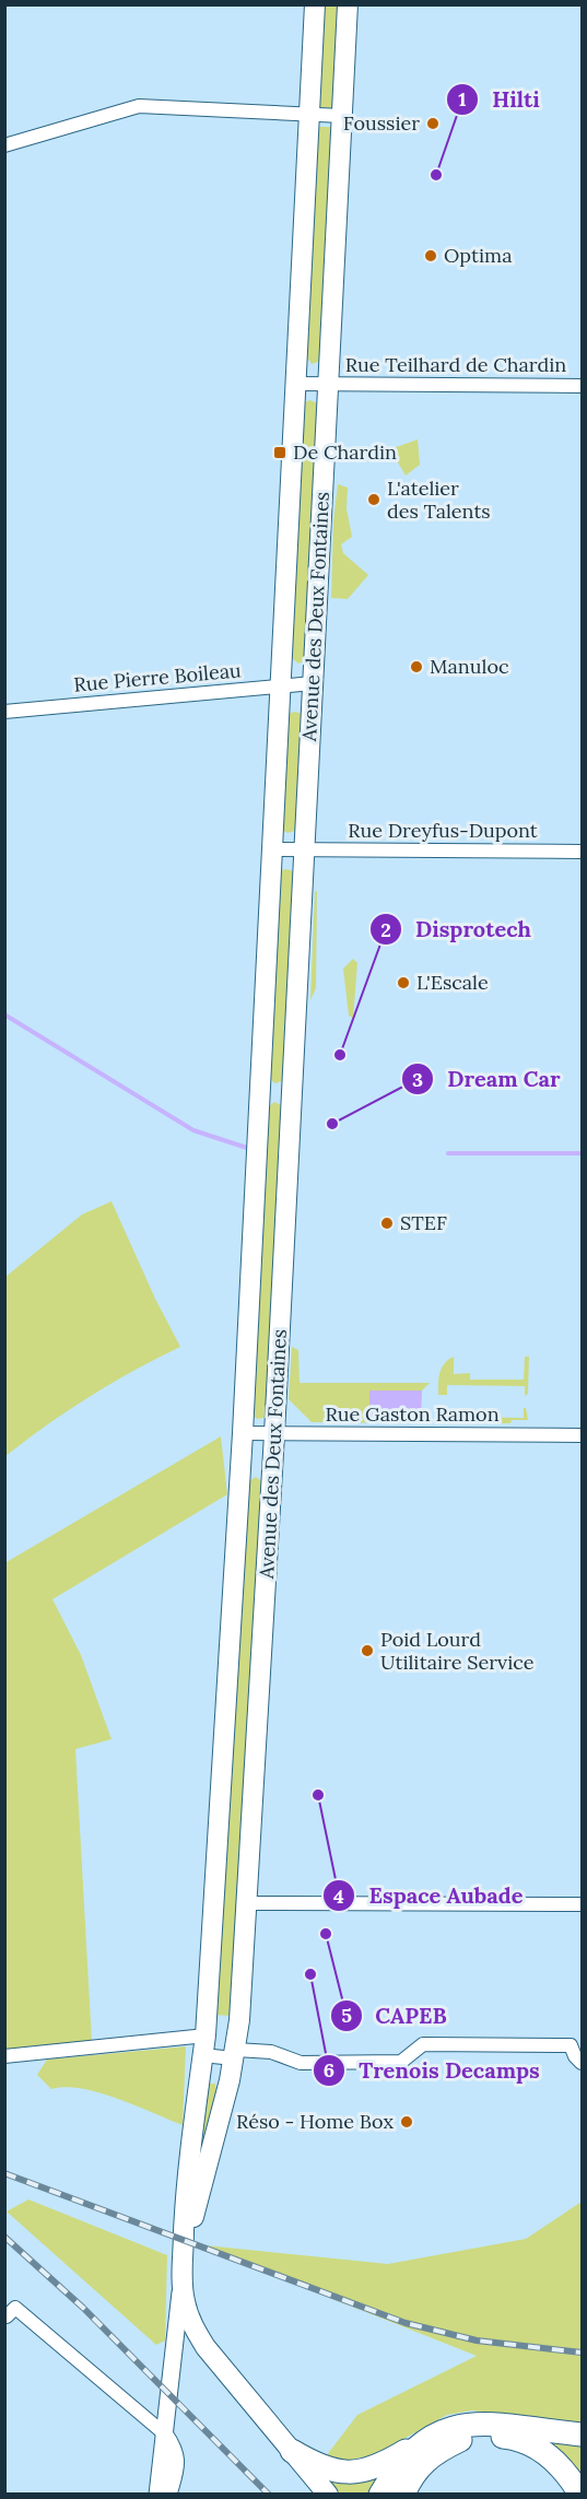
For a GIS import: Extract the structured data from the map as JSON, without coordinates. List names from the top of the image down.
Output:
{
  "streets": {
    "main road": ["Avenue des Deux Fontaines"],
    "street": [
      "Rue Teilhard de Chardin",
      "Rue Pierre Boileau",
      "Rue Dreyfus-Dupont",
      "Rue Gaston Ramon"
    ]
  },
  "crossings": [
    ["Rue Teilhard de Chardin", "Avenue des Deux Fontaines"],
    ["Avenue des Deux Fontaines", "Rue Pierre Boileau"],
    ["Avenue des Deux Fontaines", "Rue Dreyfus-Dupont"],
    ["Avenue des Deux Fontaines", "Rue Gaston Ramon"]
  ],
  "places": {
    "other": [
      "Foussier",
      "Hilti",
      "Optima",
      "L'atelier des Talents",
      "Manuloc",
      "L'Escale",
      "Disprotech",
      "Dream Car",
      "STEF",
      "Poid Lourd Utilitaire Service",
      "Espace Aubade",
      "CAPEB",
      "Trenois Decamps",
      "Réso - Home Box"
    ],
    "transit": ["De Chardin"]
  }
}
